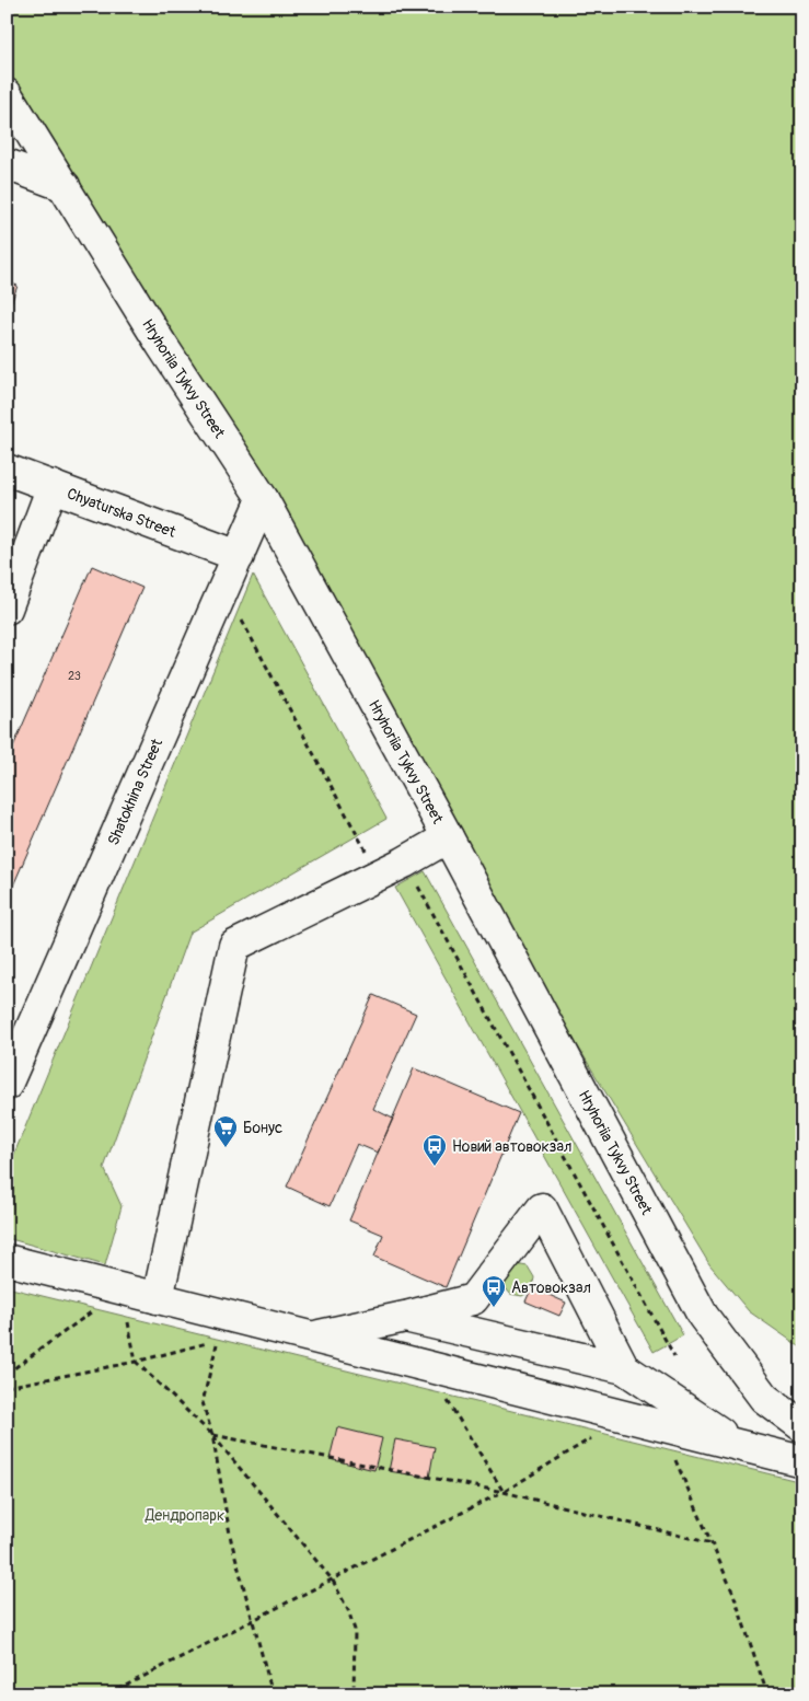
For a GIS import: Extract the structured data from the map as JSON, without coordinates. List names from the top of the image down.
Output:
{
  "streets": {
    "street": ["Hryhoriia Tykvy Street", "Chyaturska Street", "Shatokhina Street"]
  },
  "crossings": [
    ["Hryhoriia Tykvy Street", "Shatokhina Street"],
    ["Chyaturska Street", "Shatokhina Street"]
  ],
  "parks": ["Дендропарк"],
  "places": {
    "supermarket": ["Бонус"],
    "bus stop": ["Новий автовокзал", "Автовокзал"]
  },
  "house_numbers": ["23"]
}
